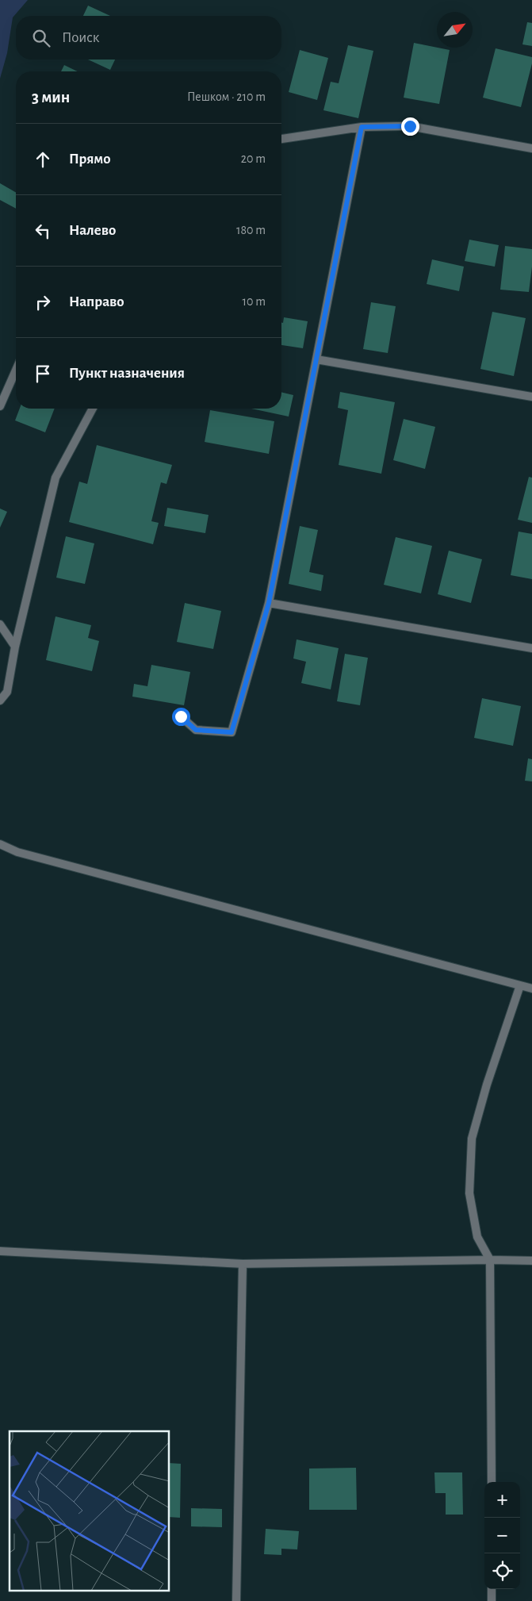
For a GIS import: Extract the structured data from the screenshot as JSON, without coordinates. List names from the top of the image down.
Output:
{
  "north": "top right",
  "page": {
    "search": "Поиск",
    "heading": ["3 мин", "Пешком · 210 m"],
    "list": [
      ["Прямо", "20 m"],
      ["Налево", "180 m"],
      ["Направо", "10 m"],
      "Пункт назначения"
    ],
    "map_buttons": ["+", "−"]
  }
}
